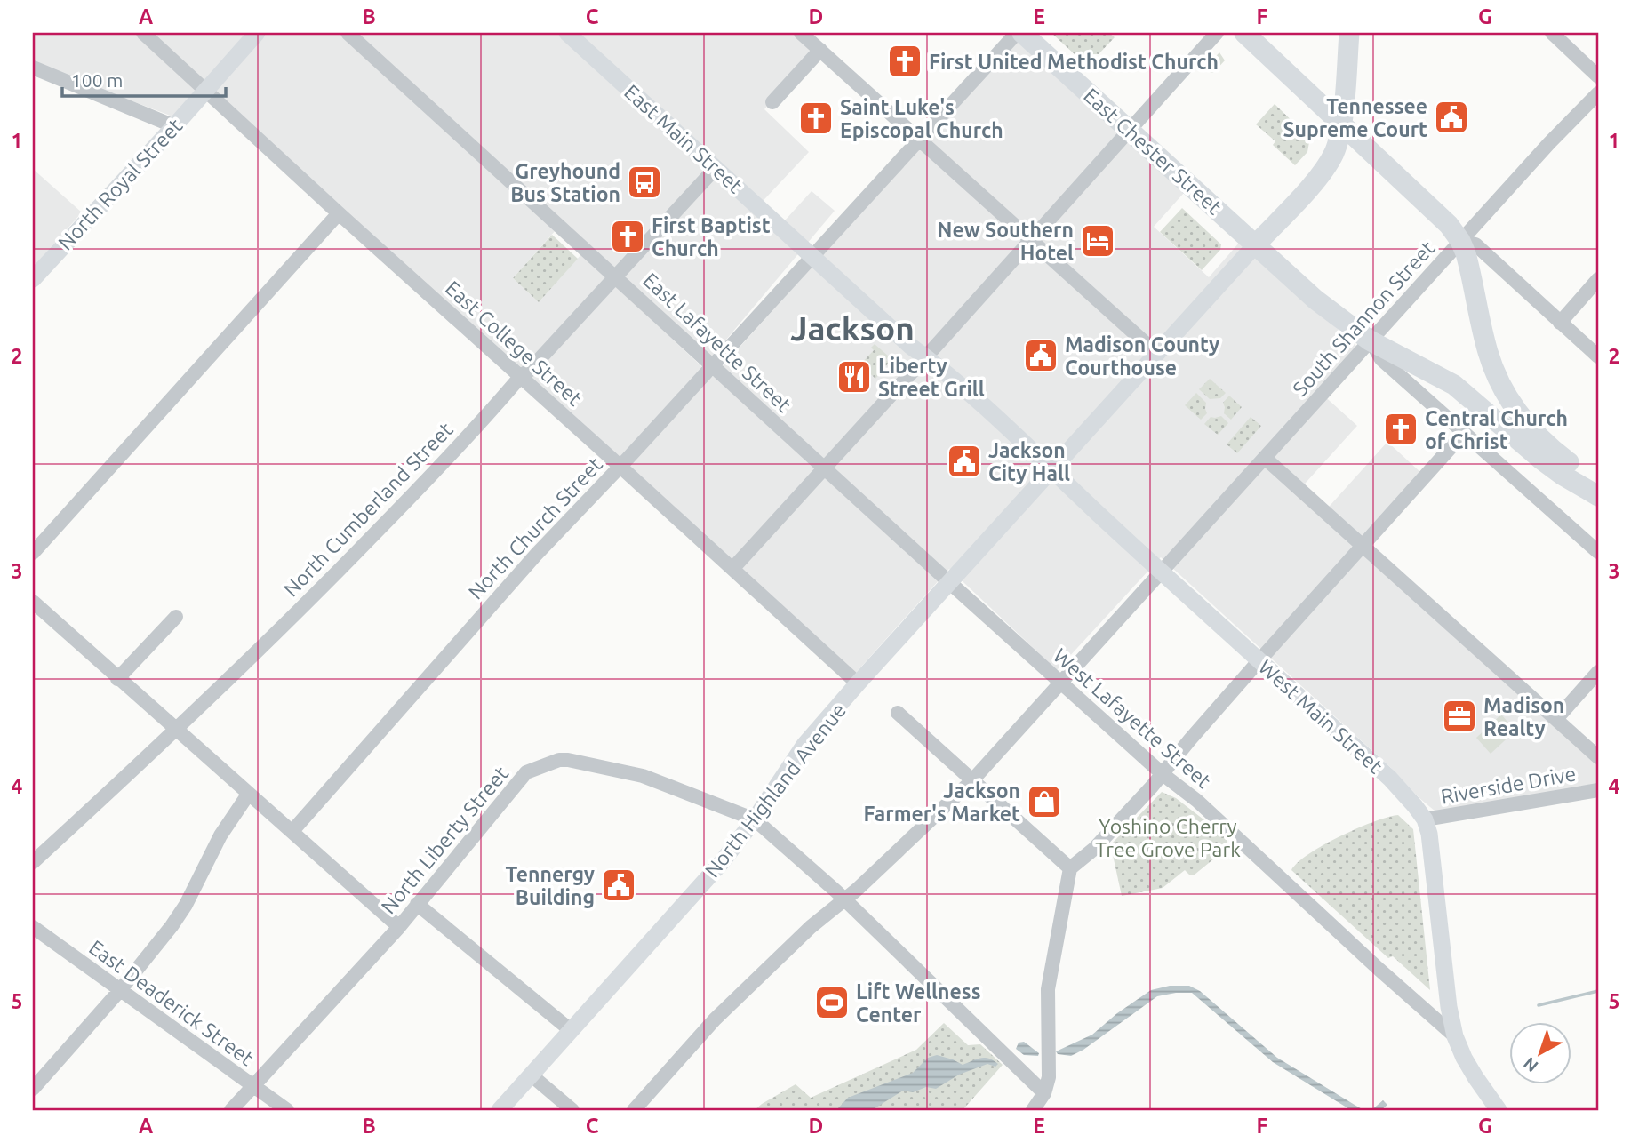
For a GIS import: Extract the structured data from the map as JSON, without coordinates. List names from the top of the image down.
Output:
{
  "streets": {
    "highway": ["East Chester Street"],
    "main road": [
      "East Main Street",
      "North Royal Street",
      "West Main Street",
      "North Highland Avenue"
    ],
    "street": [
      "South Shannon Street",
      "East Lafayette Street",
      "East College Street",
      "North Cumberland Street",
      "North Church Street",
      "West Lafayette Street",
      "Riverside Drive",
      "North Liberty Street",
      "East Deaderick Street"
    ]
  },
  "crossings": [
    ["East Main Street", "North Cumberland Street"],
    ["East Main Street", "North Church Street"],
    ["East Main Street", "West Main Street"],
    ["East Main Street", "North Highland Avenue"],
    ["East Chester Street", "South Shannon Street"],
    ["East Chester Street", "North Highland Avenue"],
    ["North Royal Street", "East College Street"],
    ["South Shannon Street", "West Main Street"],
    ["South Shannon Street", "West Lafayette Street"],
    ["East Lafayette Street", "North Cumberland Street"],
    ["East Lafayette Street", "North Church Street"],
    ["East Lafayette Street", "West Lafayette Street"],
    ["East Lafayette Street", "North Highland Avenue"],
    ["East College Street", "North Cumberland Street"],
    ["East College Street", "North Church Street"],
    ["East College Street", "North Highland Avenue"],
    ["West Main Street", "West Lafayette Street"],
    ["West Main Street", "Riverside Drive"],
    ["West Main Street", "North Highland Avenue"],
    ["West Lafayette Street", "North Highland Avenue"],
    ["North Highland Avenue", "North Liberty Street"],
    ["North Liberty Street", "East Deaderick Street"]
  ],
  "districts": ["Jackson"],
  "parks": ["Yoshino Cherry Tree Grove Park"],
  "places": {
    "church": [
      "First United Methodist Church",
      "Saint Luke's Episcopal Church",
      "First Baptist Church",
      "Central Church of Christ"
    ],
    "public building": [
      "Tennessee Supreme Court",
      "Madison County Courthouse",
      "Jackson City Hall",
      "Tennergy Building"
    ],
    "bus stop": ["Greyhound Bus Station"],
    "hotel": ["New Southern Hotel"],
    "restaurant": ["Liberty Street Grill"],
    "office": ["Madison Realty"],
    "shop": ["Jackson Farmer's Market"],
    "sports": ["Lift Wellness Center"]
  },
  "scale_bar": "100 m",
  "north": "bottom left",
  "grid": {
    "columns": [
      "A",
      "B",
      "C",
      "D",
      "E",
      "F",
      "G"
    ],
    "rows": [
      "1",
      "2",
      "3",
      "4",
      "5"
    ]
  }
}
